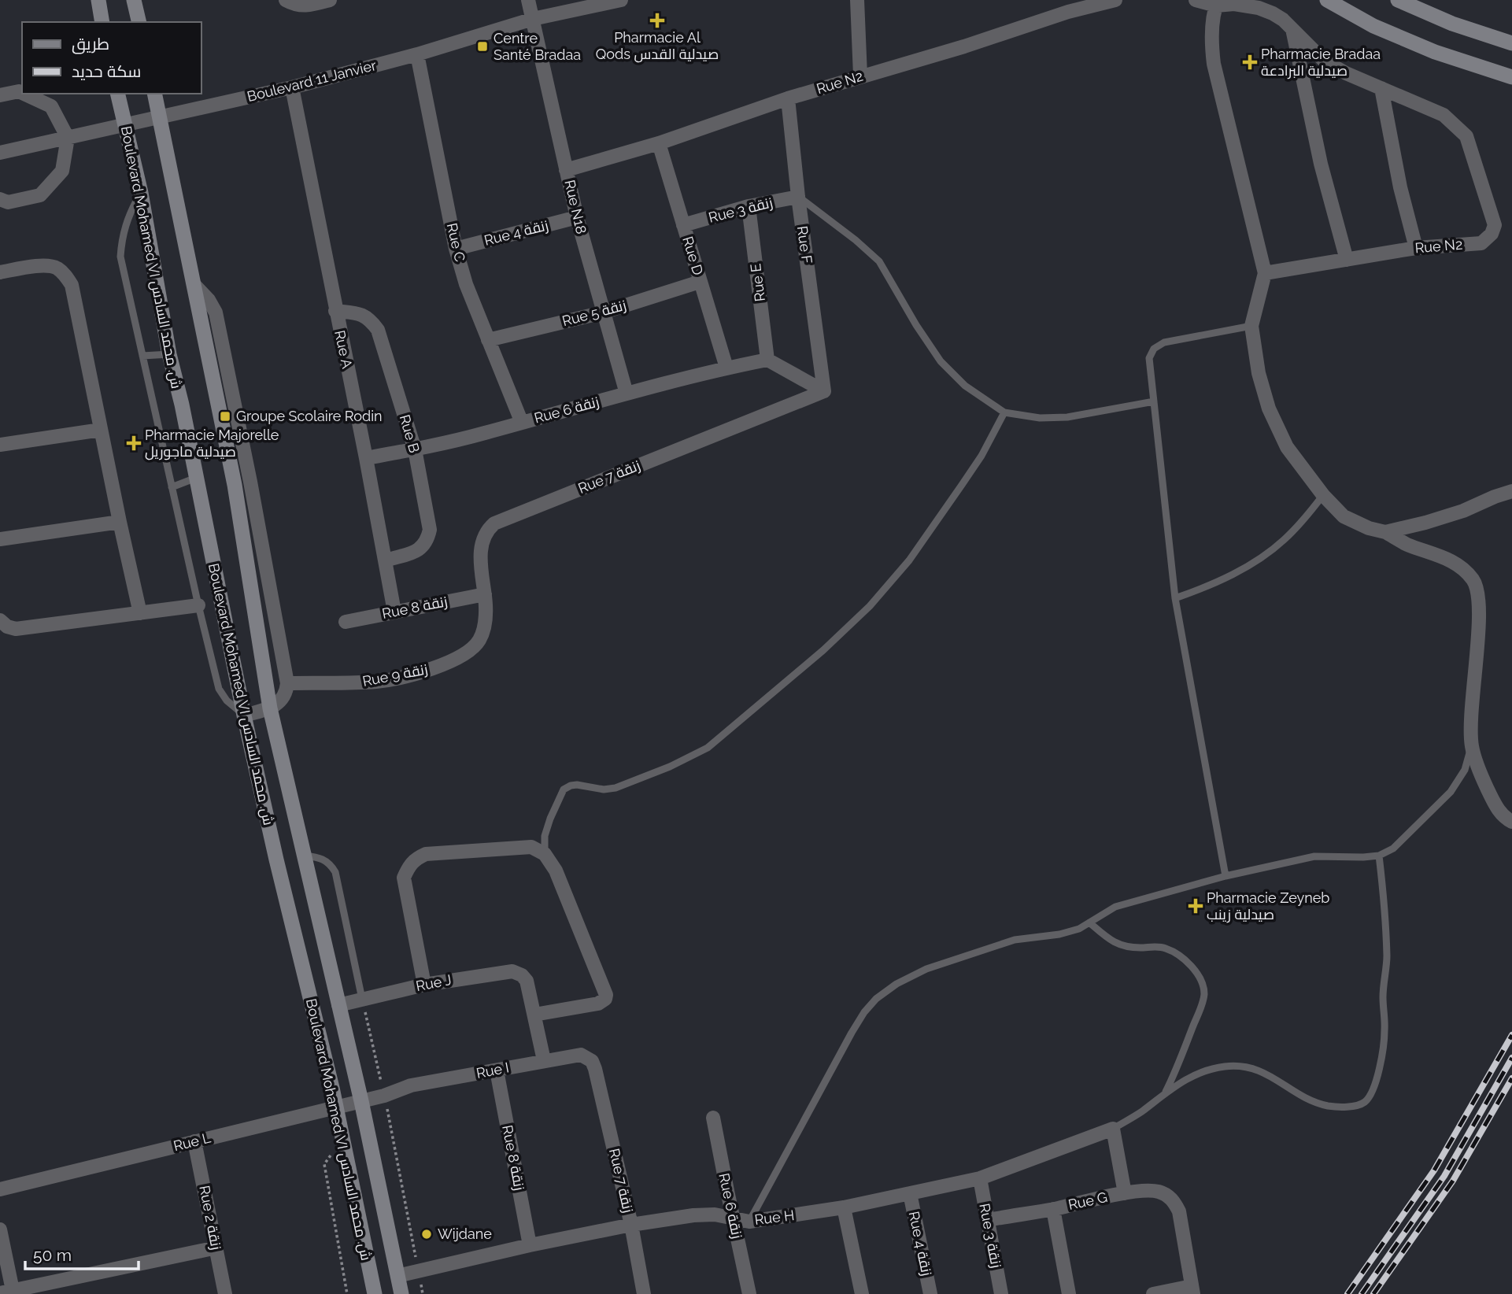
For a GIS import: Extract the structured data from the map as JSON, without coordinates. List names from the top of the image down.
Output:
{
  "streets": {
    "main road": ["Boulevard Mohamed VI ش. محمد السادس"],
    "street": [
      "Boulevard 11 Janvier",
      "Rue N2",
      "Rue N18",
      "Rue 3 زنقة",
      "Rue 4 زنقة",
      "Rue C",
      "Rue F",
      "Rue D",
      "Rue E",
      "Rue 5 زنقة",
      "Rue A",
      "Rue 6 زنقة",
      "Rue B",
      "Rue 7 زنقة",
      "Rue 8 زنقة",
      "Rue 9 زنقة",
      "Rue J",
      "Rue I",
      "Rue L",
      "Rue G",
      "Rue 2 زنقة",
      "Rue H"
    ]
  },
  "crossings": [
    ["Boulevard 11 Janvier", "Rue N18"],
    ["Boulevard 11 Janvier", "Rue C"],
    ["Boulevard 11 Janvier", "Boulevard Mohamed VI ش. محمد السادس"],
    ["Boulevard 11 Janvier", "Rue A"],
    ["Rue N2", "Rue N18"],
    ["Rue N2", "Rue F"],
    ["Rue N2", "Rue D"],
    ["Rue N18", "Rue 4 زنقة"],
    ["Rue N18", "Rue 5 زنقة"],
    ["Rue N18", "Rue 6 زنقة"],
    ["Rue 3 زنقة", "Rue F"],
    ["Rue 3 زنقة", "Rue D"],
    ["Rue 3 زنقة", "Rue E"],
    ["Rue 3 زنقة", "Rue G"],
    ["Rue 3 زنقة", "Rue H"],
    ["Rue 4 زنقة", "Rue C"],
    ["Rue 4 زنقة", "Rue H"],
    ["Rue C", "Rue 5 زنقة"],
    ["Rue C", "Rue 6 زنقة"],
    ["Rue F", "Rue 7 زنقة"],
    ["Rue D", "Rue 5 زنقة"],
    ["Rue D", "Rue 6 زنقة"],
    ["Boulevard Mohamed VI ش. محمد السادس", "Rue J"],
    ["Boulevard Mohamed VI ش. محمد السادس", "Rue L"],
    ["Boulevard Mohamed VI ش. محمد السادس", "Rue H"],
    ["Rue E", "Rue 6 زنقة"],
    ["Rue A", "Rue 6 زنقة"],
    ["Rue A", "Rue B"],
    ["Rue A", "Rue 8 زنقة"],
    ["Rue 6 زنقة", "Rue B"],
    ["Rue 6 زنقة", "Rue H"],
    ["Rue 7 زنقة", "Rue 8 زنقة"],
    ["Rue 7 زنقة", "Rue 9 زنقة"],
    ["Rue 7 زنقة", "Rue I"],
    ["Rue 7 زنقة", "Rue H"],
    ["Rue 8 زنقة", "Rue I"],
    ["Rue 8 زنقة", "Rue H"],
    ["Rue I", "Rue L"],
    ["Rue L", "Rue 2 زنقة"]
  ],
  "places": {
    "health": [
      "Pharmacie Al Qods صيدلية القدس",
      "Pharmacie Bradaa صيدلية البرادعة",
      "Pharmacie Majorelle صيدلية ماجوريل",
      "Pharmacie Zeyneb صيدلية زينب"
    ],
    "transit": ["Centre Santé Bradaa", "Groupe Scolaire Rodin"],
    "other": ["Wijdane"]
  },
  "legend": ["طريق", "سكة حديد"],
  "scale_bar": "50 m"
}
